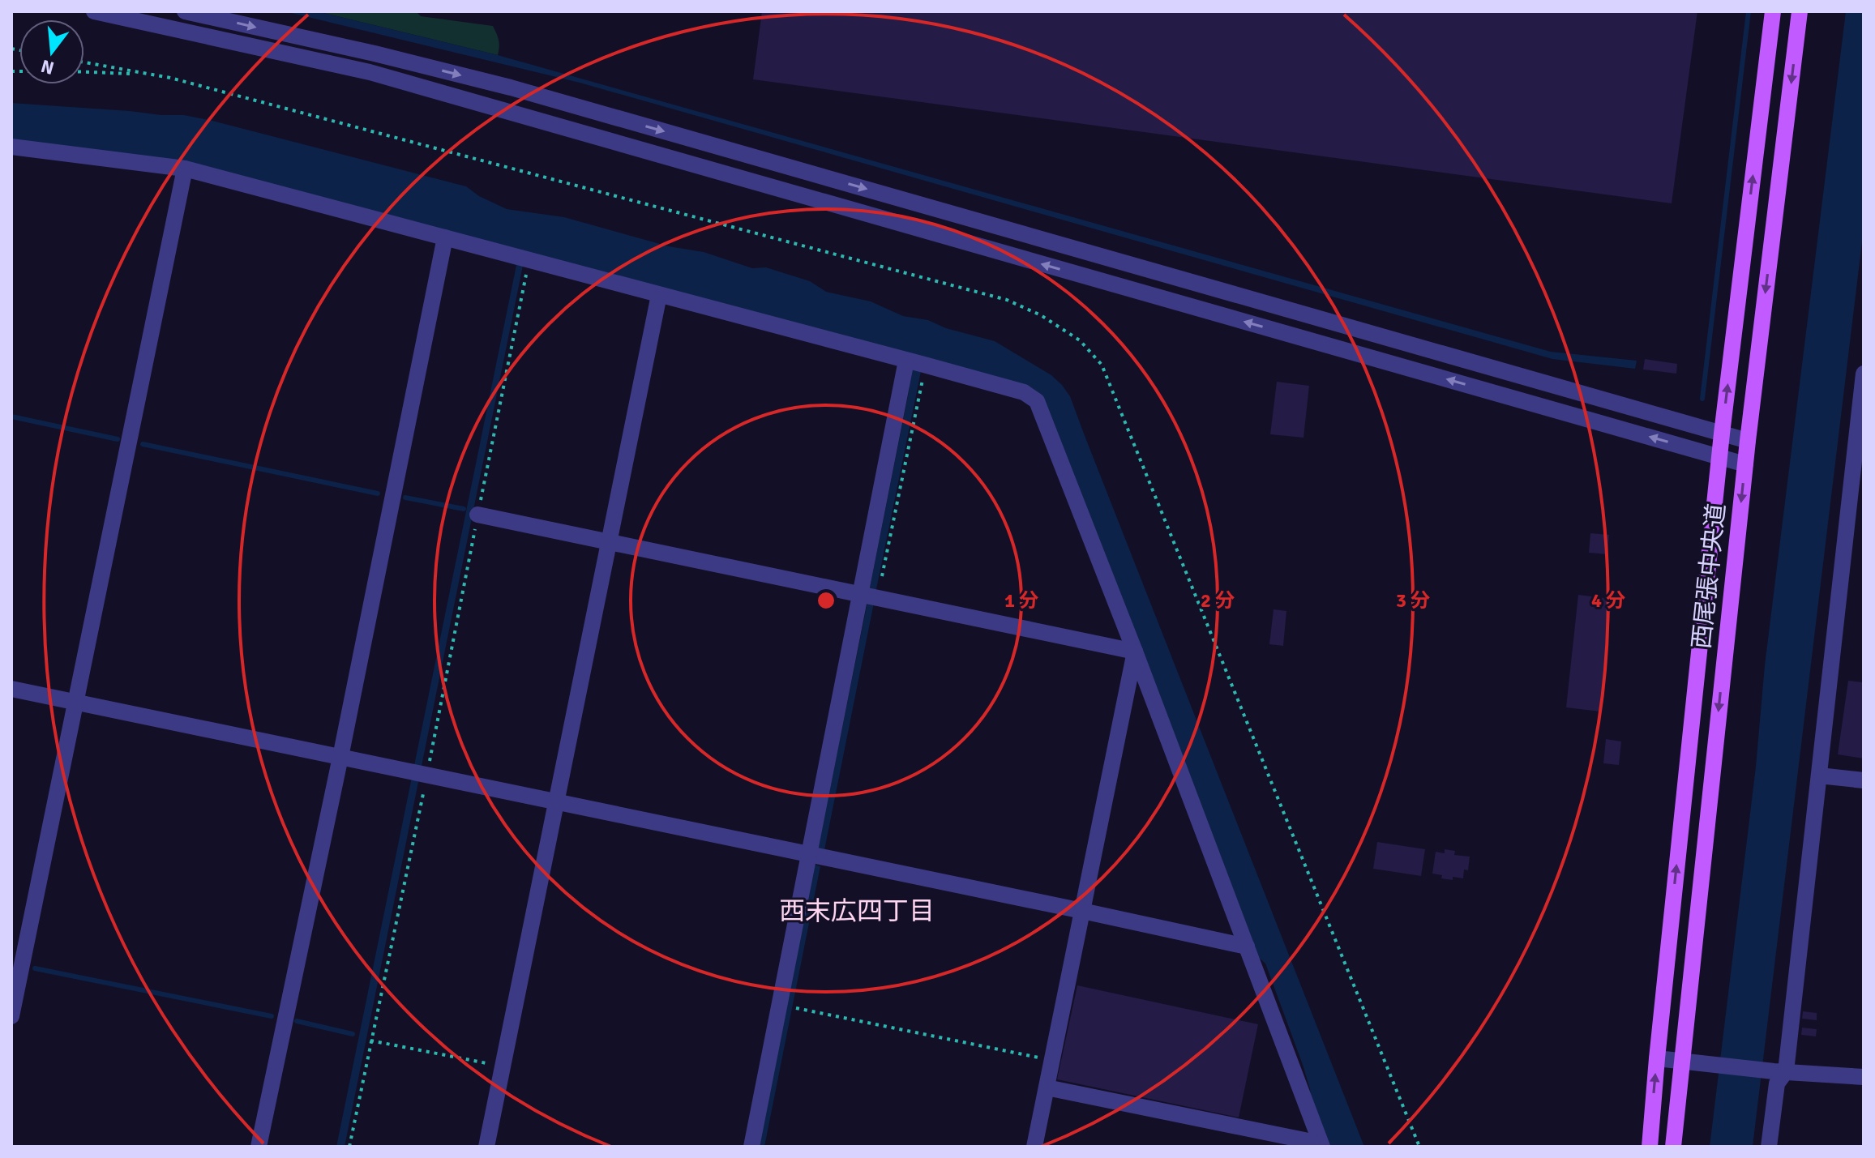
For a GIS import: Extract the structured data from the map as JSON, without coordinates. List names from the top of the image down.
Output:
{
  "streets": {
    "main road": ["西尾張中央道"]
  },
  "districts": ["西末広四丁目"],
  "north": "bottom",
  "rings": [
    "1 分",
    "2 分",
    "3 分",
    "4 分"
  ]
}
